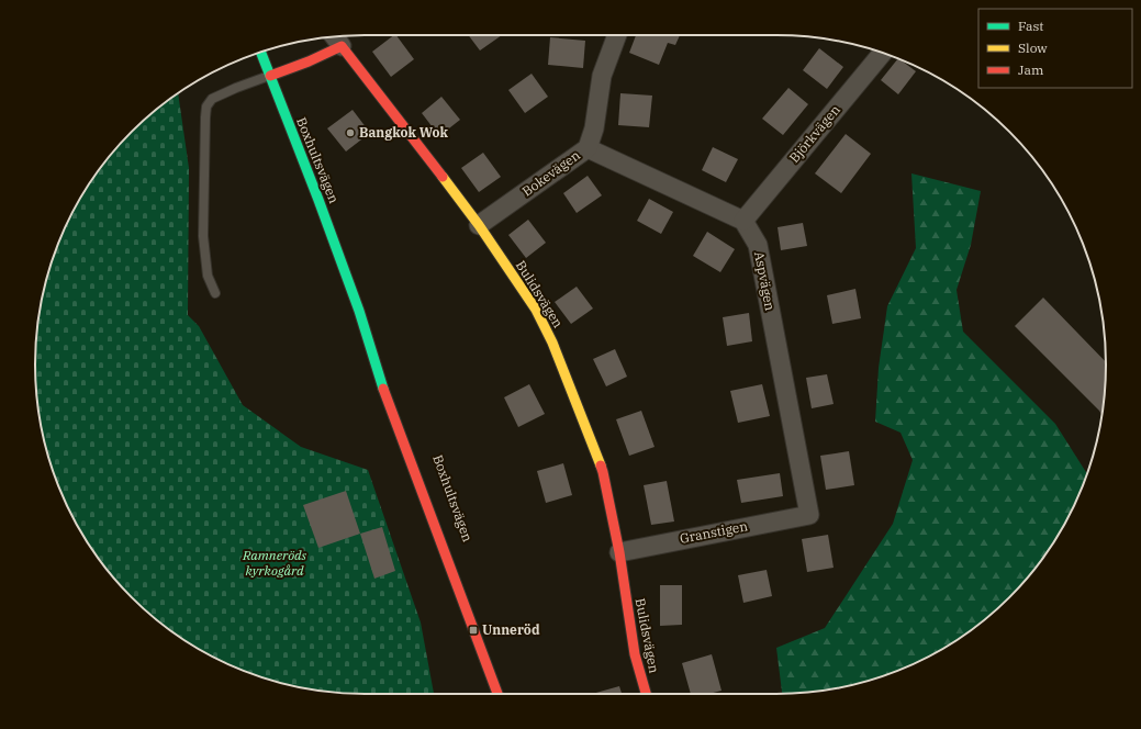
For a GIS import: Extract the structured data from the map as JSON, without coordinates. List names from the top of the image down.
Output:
{
  "streets": {
    "street": [
      "Björkvägen",
      "Boxhultsvägen",
      "Bokevägen",
      "Aspvägen",
      "Bulidsvägen",
      "Granstigen"
    ]
  },
  "crossings": [
    ["Björkvägen", "Aspvägen"],
    ["Boxhultsvägen", "Bulidsvägen"],
    ["Bokevägen", "Bulidsvägen"],
    ["Aspvägen", "Granstigen"],
    ["Bulidsvägen", "Granstigen"]
  ],
  "parks": ["Ramneröds kyrkogård"],
  "places": {
    "other": ["Bangkok Wok"],
    "transit": ["Unneröd"]
  },
  "legend": ["Fast", "Slow", "Jam"]
}
